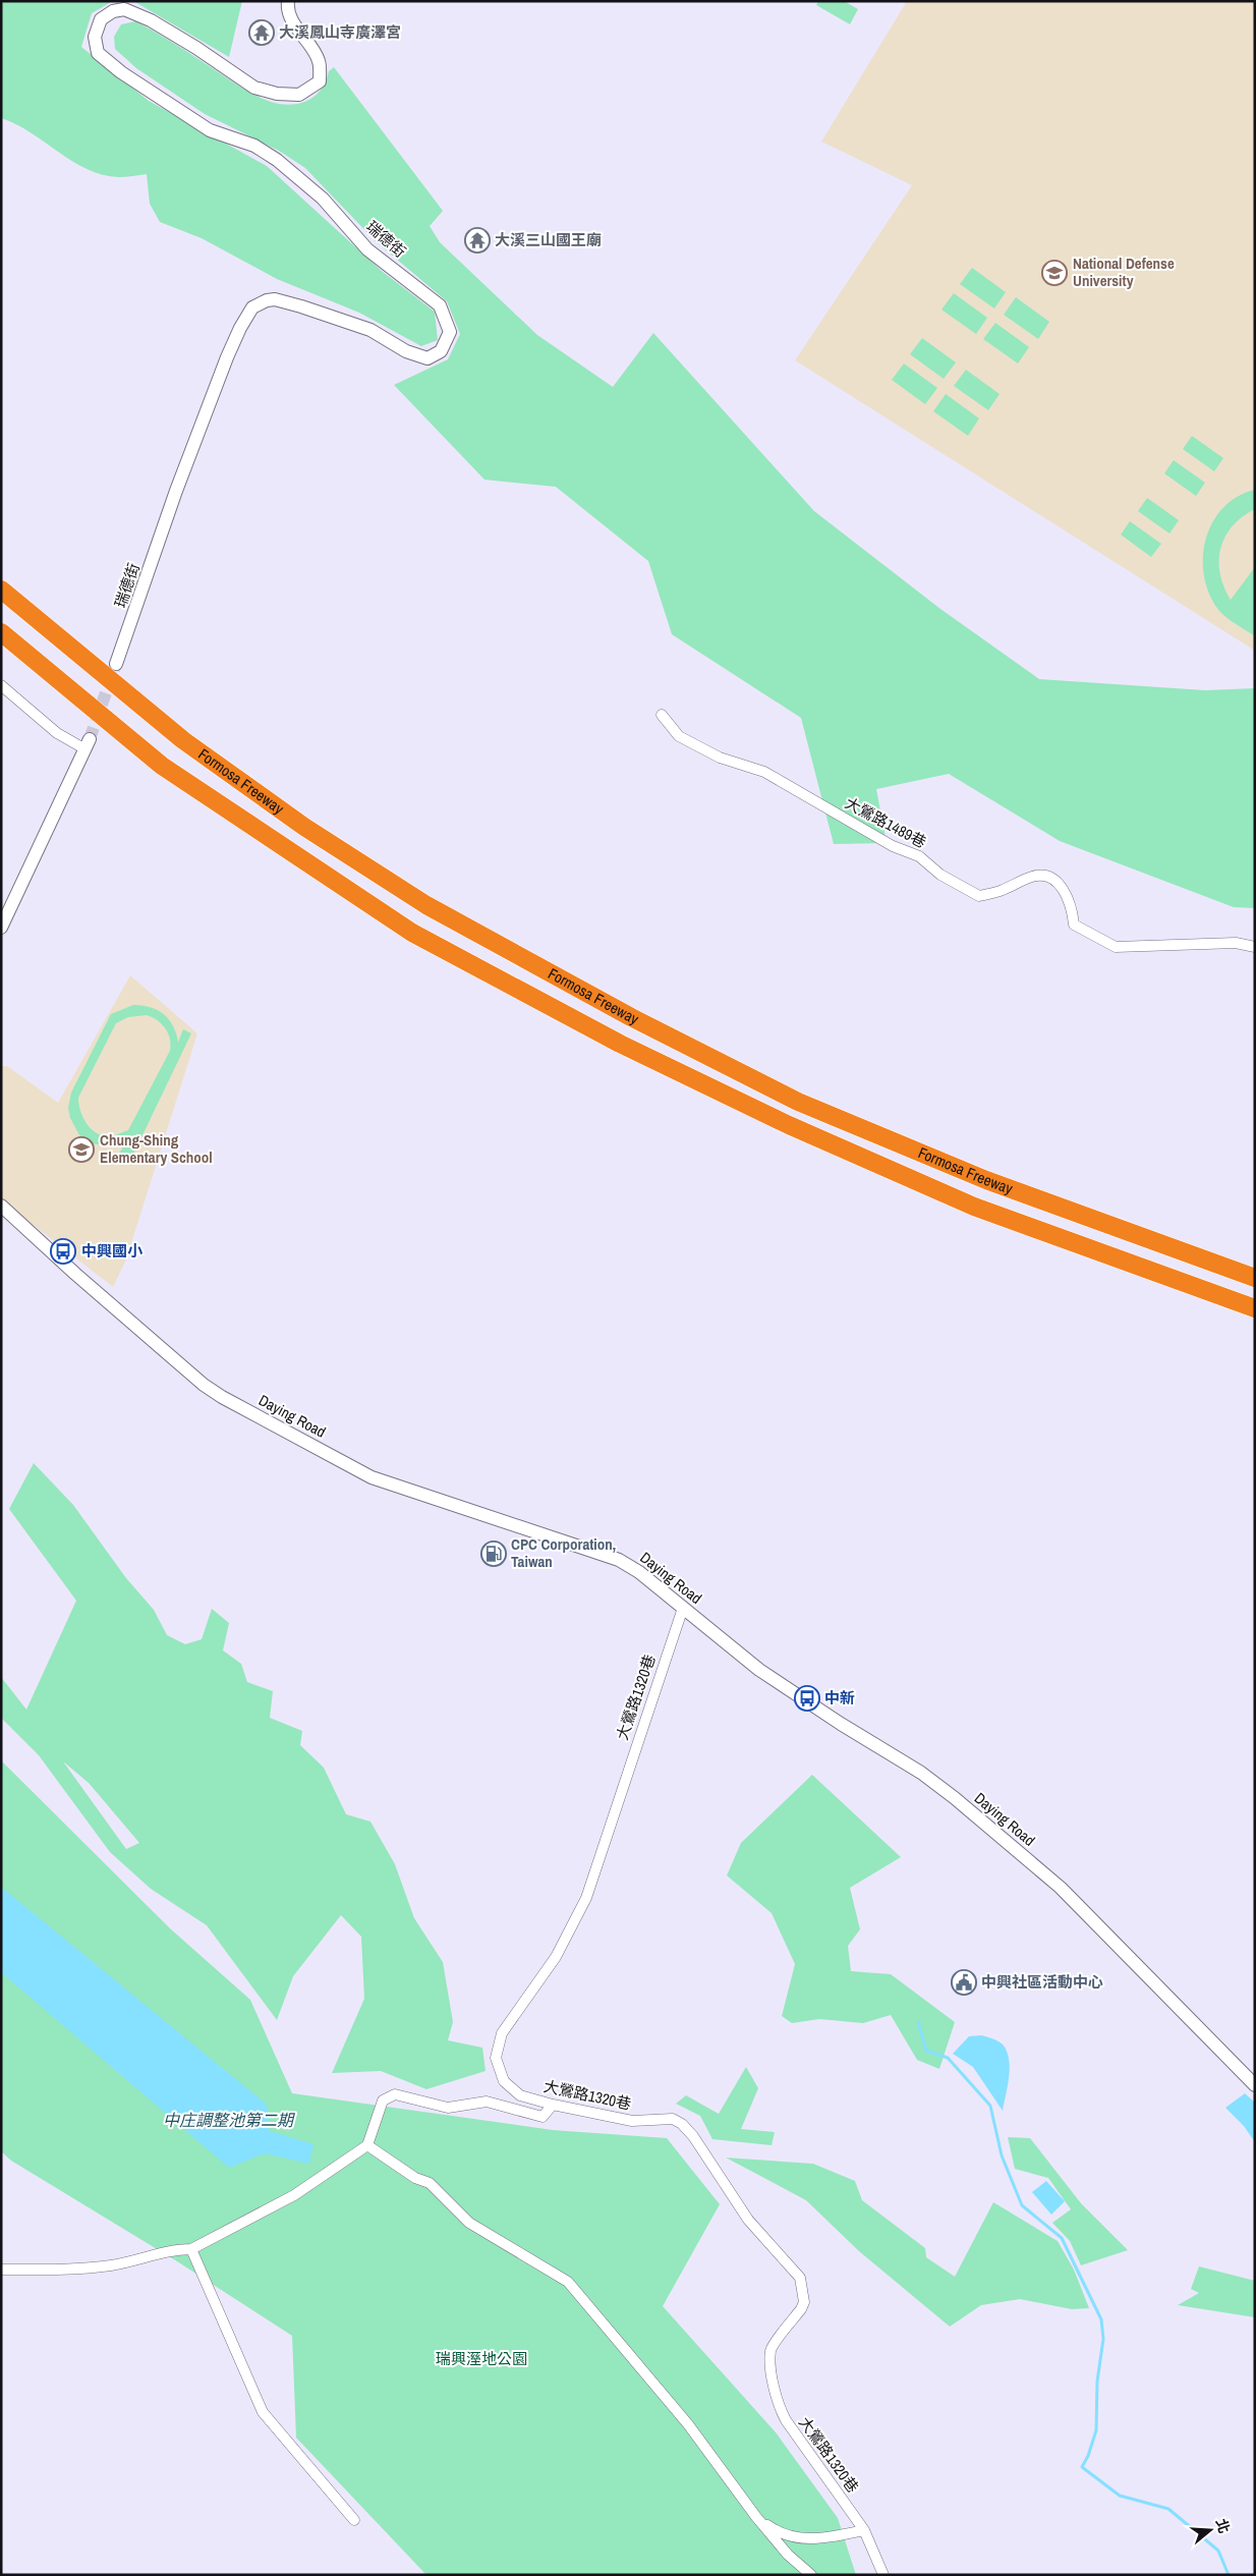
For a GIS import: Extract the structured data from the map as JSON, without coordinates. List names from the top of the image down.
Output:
{
  "streets": {
    "highway": ["Formosa Freeway"],
    "street": [
      "瑞德街",
      "大鶯路1489巷",
      "Daying Road",
      "大鶯路1320巷"
    ]
  },
  "crossings": [
    ["Daying Road", "大鶯路1320巷"]
  ],
  "water": ["中庄調整池第二期"],
  "parks": ["瑞興溼地公園"],
  "places": {
    "temple": ["大溪鳳山寺廣澤宮", "大溪三山國王廟"],
    "school or university": ["National Defense University", "Chung-Shing Elementary School"],
    "bus stop": ["中興國小", "中新"],
    "fuel station": ["CPC Corporation, Taiwan"],
    "public building": ["中興社區活動中心"]
  },
  "north": "right"
}
